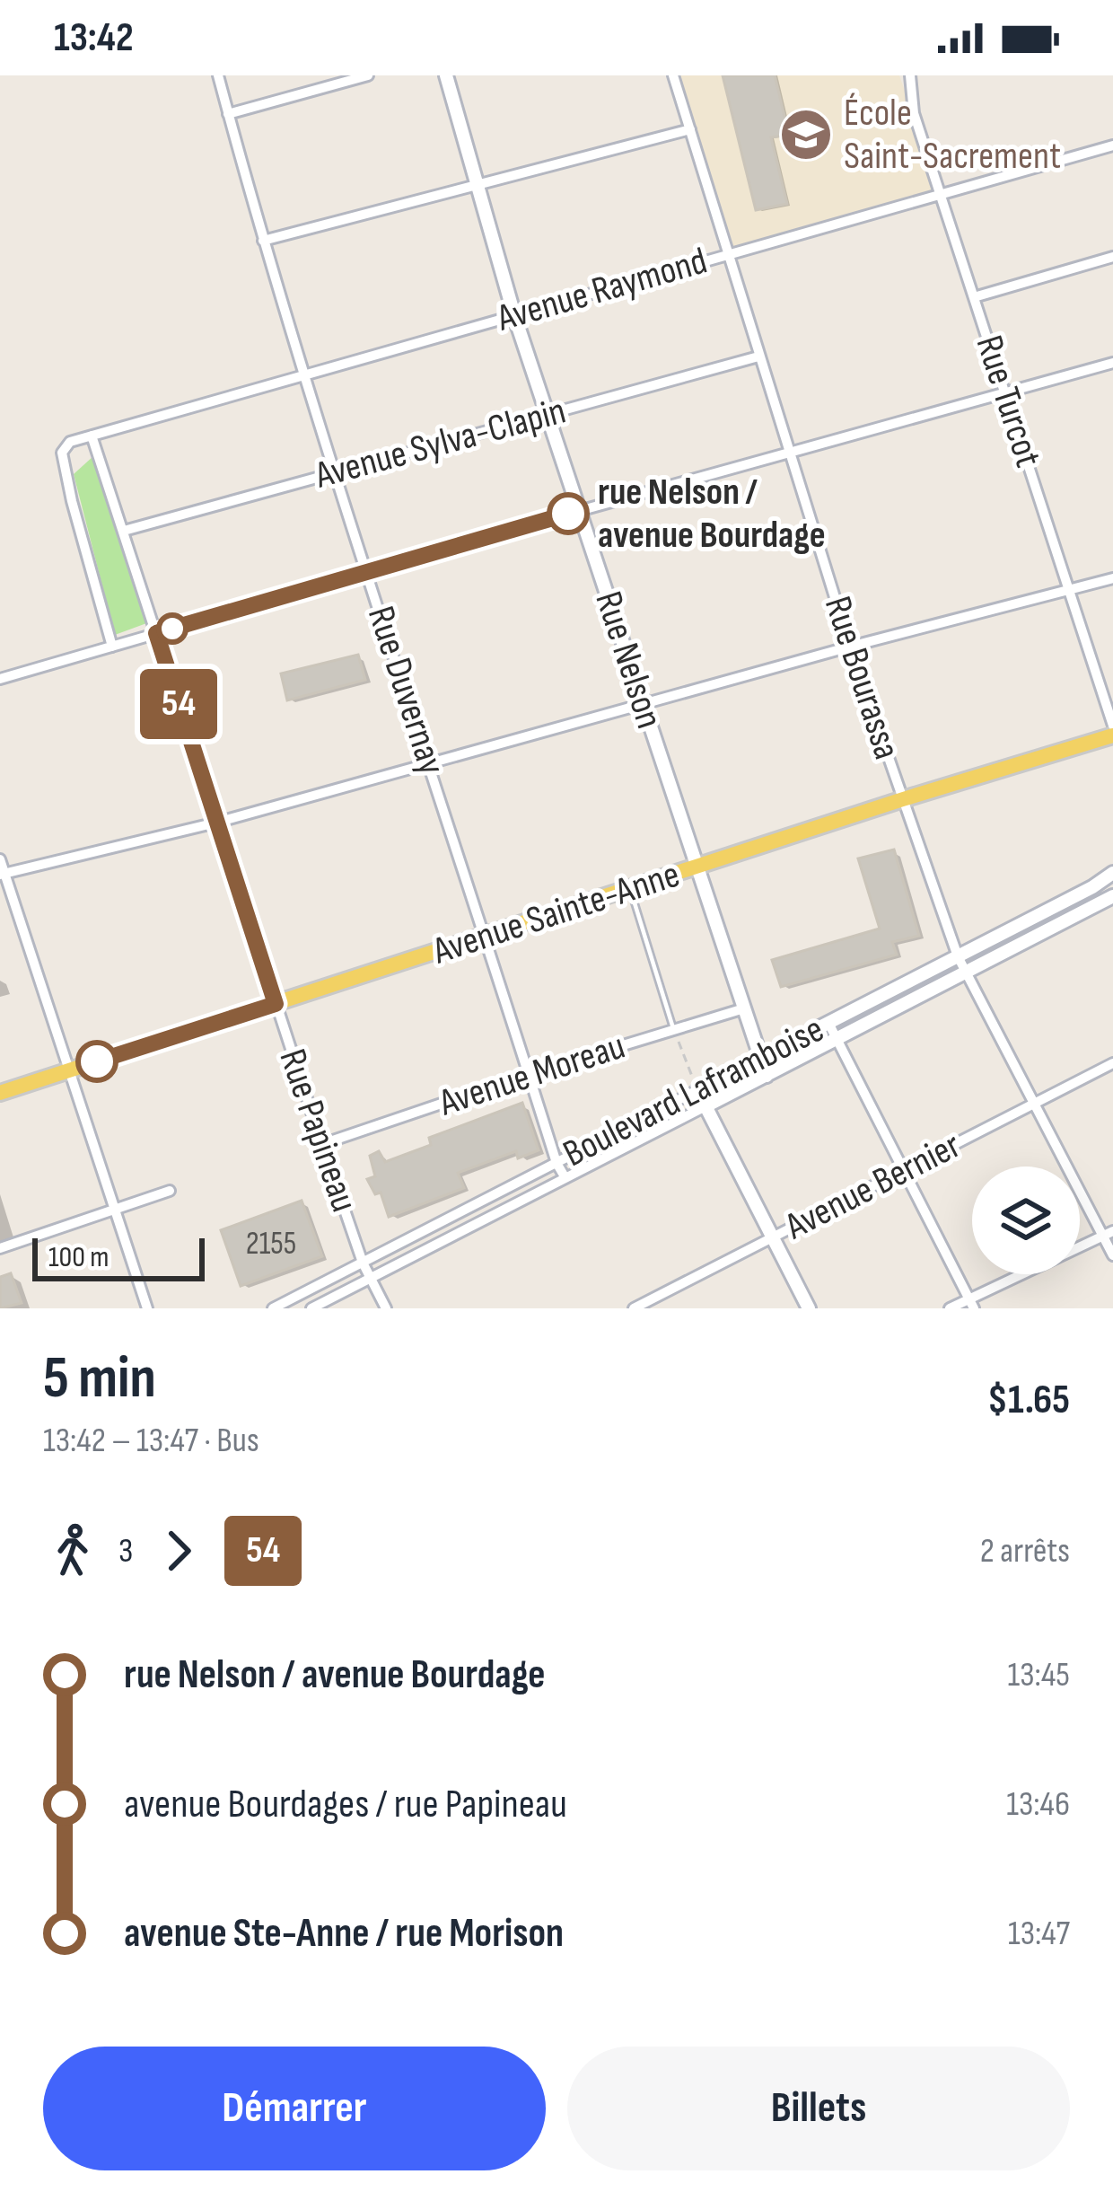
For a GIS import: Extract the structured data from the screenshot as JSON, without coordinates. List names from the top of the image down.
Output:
{
  "streets": {
    "main road": ["Avenue Sainte-Anne"],
    "street": [
      "Avenue Raymond",
      "Rue Turcot",
      "Avenue Sylva-Clapin",
      "Rue Nelson",
      "Rue Bourassa",
      "Rue Duvernay",
      "Avenue Moreau",
      "Boulevard Laframboise",
      "Rue Papineau",
      "Avenue Bernier"
    ]
  },
  "crossings": [
    ["Avenue Raymond", "Rue Turcot"],
    ["Avenue Raymond", "Rue Nelson"],
    ["Avenue Raymond", "Rue Bourassa"],
    ["Avenue Raymond", "Rue Duvernay"],
    ["Avenue Raymond", "Rue Papineau"],
    ["Avenue Sylva-Clapin", "Rue Nelson"],
    ["Avenue Sylva-Clapin", "Rue Bourassa"],
    ["Avenue Sylva-Clapin", "Rue Duvernay"],
    ["Avenue Sylva-Clapin", "Rue Papineau"],
    ["Rue Nelson", "Avenue Sainte-Anne"],
    ["Rue Nelson", "Avenue Moreau"],
    ["Rue Nelson", "Boulevard Laframboise"],
    ["Rue Bourassa", "Avenue Sainte-Anne"],
    ["Rue Bourassa", "Boulevard Laframboise"],
    ["Rue Bourassa", "Avenue Bernier"],
    ["Rue Duvernay", "Avenue Sainte-Anne"],
    ["Rue Duvernay", "Avenue Moreau"],
    ["Rue Duvernay", "Boulevard Laframboise"],
    ["Avenue Sainte-Anne", "Rue Papineau"],
    ["Avenue Moreau", "Rue Papineau"],
    ["Boulevard Laframboise", "Rue Papineau"]
  ],
  "places": {
    "school or university": ["École Saint-Sacrement"],
    "other": ["rue Nelson / avenue Bourdage"]
  },
  "lines": ["bus line 54"],
  "house_numbers": ["2155"],
  "scale_bar": "100 m",
  "page": {
    "status": "13:42",
    "on_map": "54",
    "scale": "100 m",
    "heading": ["5 min", "13:42 – 13:47 · Bus", "$1.65"],
    "legs": ["3", "54", "2 arrêts"],
    "list": [
      {
        "name": "rue Nelson / avenue Bourdage",
        "value": "13:45"
      },
      {
        "name": "avenue Bourdages / rue Papineau",
        "value": "13:46"
      },
      {
        "name": "avenue Ste-Anne / rue Morison",
        "value": "13:47"
      }
    ],
    "buttons": ["Démarrer", "Billets"]
  }
}
